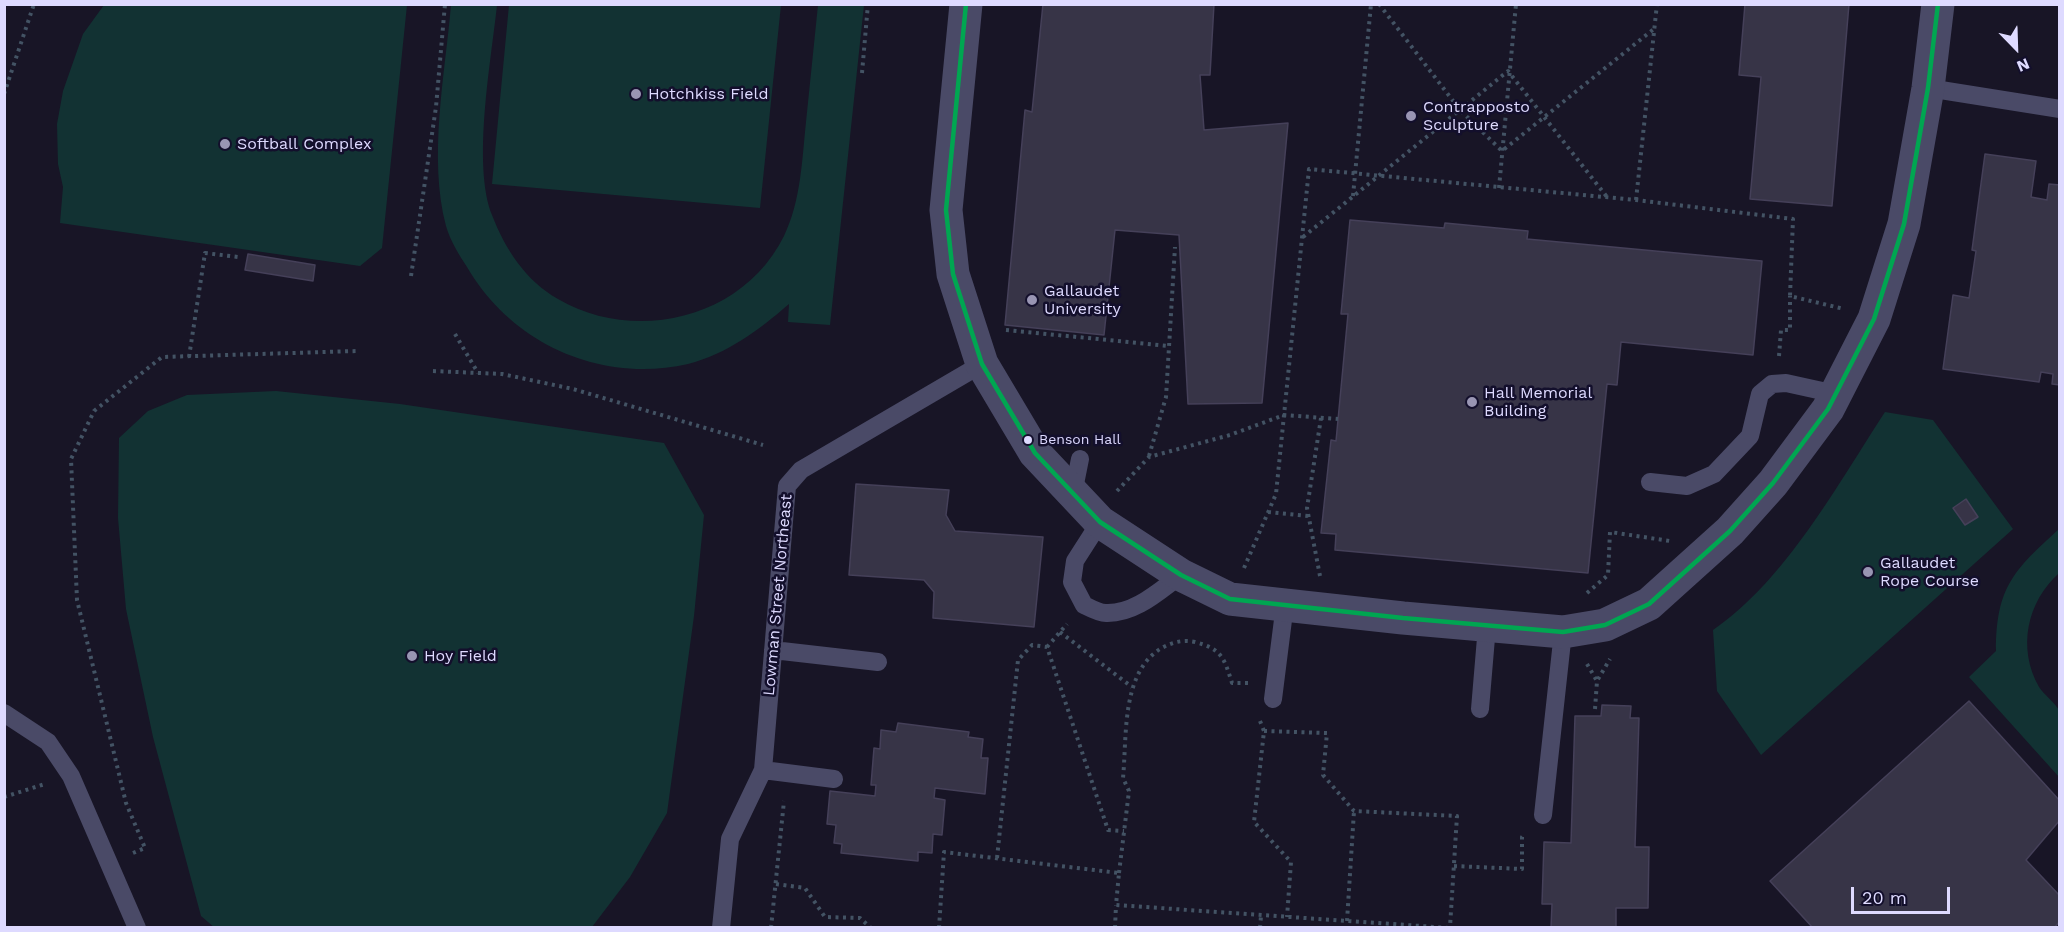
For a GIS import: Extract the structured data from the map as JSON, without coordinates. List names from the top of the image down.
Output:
{
  "streets": {
    "lane": ["Lowman Street Northeast"]
  },
  "places": [
    "Hotchkiss Field",
    "Contrapposto Sculpture",
    "Softball Complex",
    "Gallaudet University",
    "Hall Memorial Building",
    "Benson Hall",
    "Gallaudet Rope Course",
    "Hoy Field"
  ],
  "scale_bar": "20 m",
  "north": "bottom right"
}
